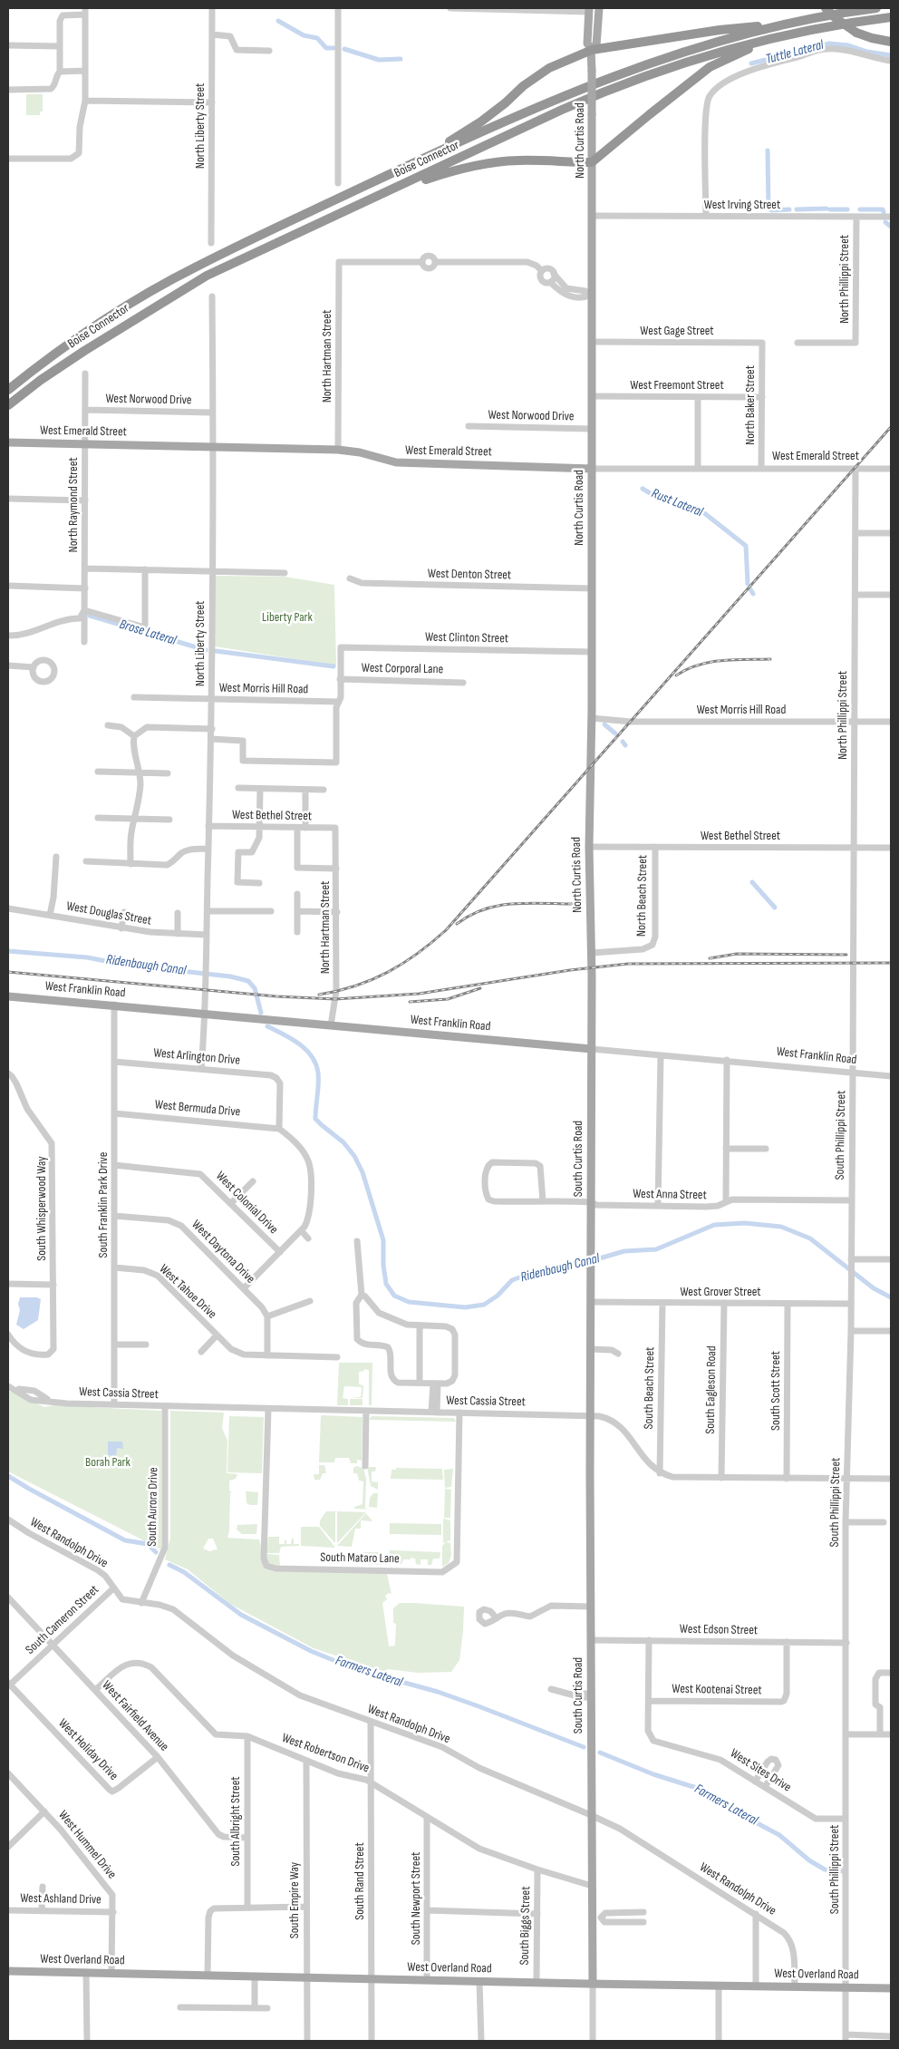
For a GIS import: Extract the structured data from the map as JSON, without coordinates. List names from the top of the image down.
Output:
{
  "streets": {
    "highway": ["Boise Connector"],
    "main road": [
      "North Curtis Road",
      "West Emerald Street",
      "West Franklin Road",
      "South Curtis Road",
      "West Overland Road"
    ],
    "street": [
      "North Liberty Street",
      "West Irving Street",
      "North Phillippi Street",
      "West Gage Street",
      "North Hartman Street",
      "West Freemont Street",
      "West Norwood Drive",
      "North Baker Street",
      "North Raymond Street",
      "West Denton Street",
      "West Clinton Street",
      "West Corporal Lane",
      "West Morris Hill Road",
      "West Bethel Street",
      "North Beach Street",
      "West Douglas Street",
      "West Arlington Drive",
      "West Bermuda Drive",
      "South Phillippi Street",
      "West Anna Street",
      "West Colonial Drive",
      "South Franklin Park Drive",
      "South Whisperwood Way",
      "West Daytona Drive",
      "West Tahoe Drive",
      "West Grover Street",
      "South Beach Street",
      "South Eagleson Road",
      "South Scott Street",
      "West Cassia Street",
      "South Aurora Drive",
      "West Randolph Drive",
      "South Mataro Lane",
      "South Cameron Street",
      "West Edson Street",
      "West Kootenai Street",
      "West Fairfield Avenue",
      "West Holiday Drive",
      "West Robertson Drive",
      "West Sites Drive",
      "South Albright Street",
      "West Hummel Drive",
      "South Rand Street",
      "South Newport Street",
      "West Ashland Drive",
      "South Empire Way",
      "South Biggs Street"
    ]
  },
  "crossings": [
    ["North Liberty Street", "West Norwood Drive"],
    ["North Liberty Street", "West Emerald Street"],
    ["North Liberty Street", "West Morris Hill Road"],
    ["North Liberty Street", "West Bethel Street"],
    ["North Liberty Street", "West Douglas Street"],
    ["North Liberty Street", "West Franklin Road"],
    ["North Liberty Street", "West Arlington Drive"],
    ["North Curtis Road", "West Irving Street"],
    ["North Curtis Road", "West Gage Street"],
    ["North Curtis Road", "West Freemont Street"],
    ["North Curtis Road", "West Norwood Drive"],
    ["North Curtis Road", "West Emerald Street"],
    ["North Curtis Road", "West Denton Street"],
    ["North Curtis Road", "West Clinton Street"],
    ["North Curtis Road", "West Morris Hill Road"],
    ["North Curtis Road", "West Bethel Street"],
    ["North Curtis Road", "North Beach Street"],
    ["North Curtis Road", "South Curtis Road"],
    ["West Irving Street", "North Phillippi Street"],
    ["North Phillippi Street", "West Emerald Street"],
    ["North Phillippi Street", "West Morris Hill Road"],
    ["North Phillippi Street", "West Bethel Street"],
    ["North Phillippi Street", "South Phillippi Street"],
    ["West Gage Street", "North Baker Street"],
    ["North Hartman Street", "West Emerald Street"],
    ["North Hartman Street", "West Bethel Street"],
    ["North Hartman Street", "West Franklin Road"],
    ["West Freemont Street", "North Baker Street"],
    ["West Norwood Drive", "North Raymond Street"],
    ["North Baker Street", "West Emerald Street"],
    ["West Emerald Street", "North Raymond Street"],
    ["West Clinton Street", "West Corporal Lane"],
    ["West Bethel Street", "North Beach Street"],
    ["West Franklin Road", "South Phillippi Street"],
    ["West Franklin Road", "South Curtis Road"],
    ["West Franklin Road", "South Franklin Park Drive"],
    ["West Arlington Drive", "West Bermuda Drive"],
    ["West Arlington Drive", "South Franklin Park Drive"],
    ["West Bermuda Drive", "South Franklin Park Drive"],
    ["South Phillippi Street", "West Anna Street"],
    ["South Phillippi Street", "West Grover Street"],
    ["South Phillippi Street", "West Edson Street"],
    ["South Phillippi Street", "West Sites Drive"],
    ["South Phillippi Street", "West Overland Road"],
    ["South Curtis Road", "West Anna Street"],
    ["South Curtis Road", "West Grover Street"],
    ["South Curtis Road", "West Cassia Street"],
    ["South Curtis Road", "West Randolph Drive"],
    ["South Curtis Road", "West Edson Street"],
    ["South Curtis Road", "West Robertson Drive"],
    ["South Curtis Road", "West Overland Road"],
    ["West Colonial Drive", "South Franklin Park Drive"],
    ["South Franklin Park Drive", "West Daytona Drive"],
    ["South Franklin Park Drive", "West Tahoe Drive"],
    ["South Franklin Park Drive", "West Cassia Street"],
    ["West Grover Street", "South Beach Street"],
    ["West Grover Street", "South Eagleson Road"],
    ["West Grover Street", "South Scott Street"],
    ["South Beach Street", "West Cassia Street"],
    ["West Cassia Street", "South Aurora Drive"],
    ["West Cassia Street", "South Mataro Lane"],
    ["South Aurora Drive", "West Randolph Drive"],
    ["West Randolph Drive", "South Cameron Street"],
    ["West Randolph Drive", "South Rand Street"],
    ["West Randolph Drive", "West Overland Road"],
    ["South Cameron Street", "West Fairfield Avenue"],
    ["South Cameron Street", "West Holiday Drive"],
    ["West Edson Street", "West Kootenai Street"],
    ["West Edson Street", "West Sites Drive"],
    ["West Kootenai Street", "West Sites Drive"],
    ["West Fairfield Avenue", "West Holiday Drive"],
    ["West Fairfield Avenue", "West Robertson Drive"],
    ["West Fairfield Avenue", "South Albright Street"],
    ["West Robertson Drive", "South Albright Street"],
    ["West Robertson Drive", "South Rand Street"],
    ["West Robertson Drive", "South Newport Street"],
    ["West Robertson Drive", "South Empire Way"],
    ["West Robertson Drive", "South Biggs Street"],
    ["West Hummel Drive", "West Ashland Drive"],
    ["West Hummel Drive", "West Overland Road"],
    ["South Rand Street", "West Overland Road"],
    ["South Newport Street", "West Overland Road"],
    ["South Empire Way", "West Overland Road"],
    ["South Biggs Street", "West Overland Road"]
  ],
  "water": [
    "Tuttle Lateral",
    "Rust Lateral",
    "Brose Lateral",
    "Ridenbaugh Canal",
    "Farmers Lateral"
  ],
  "parks": ["Liberty Park", "Borah Park"]
}
